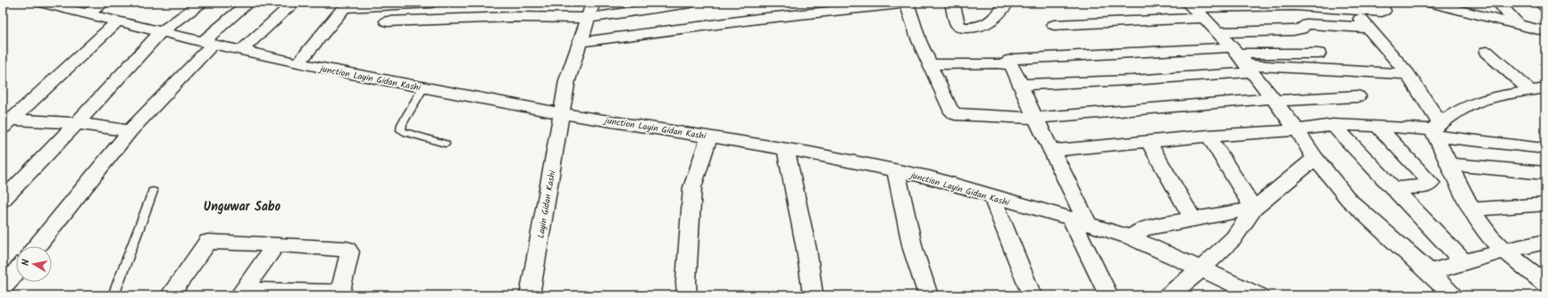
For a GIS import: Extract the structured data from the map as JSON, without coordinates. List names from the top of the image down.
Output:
{
  "streets": {
    "street": ["junction Layin Gidan Kashi", "Layin Gidan Kashi"]
  },
  "crossings": [
    ["junction Layin Gidan Kashi", "Layin Gidan Kashi"]
  ],
  "districts": ["Unguwar Sabo"],
  "north": "left"
}
